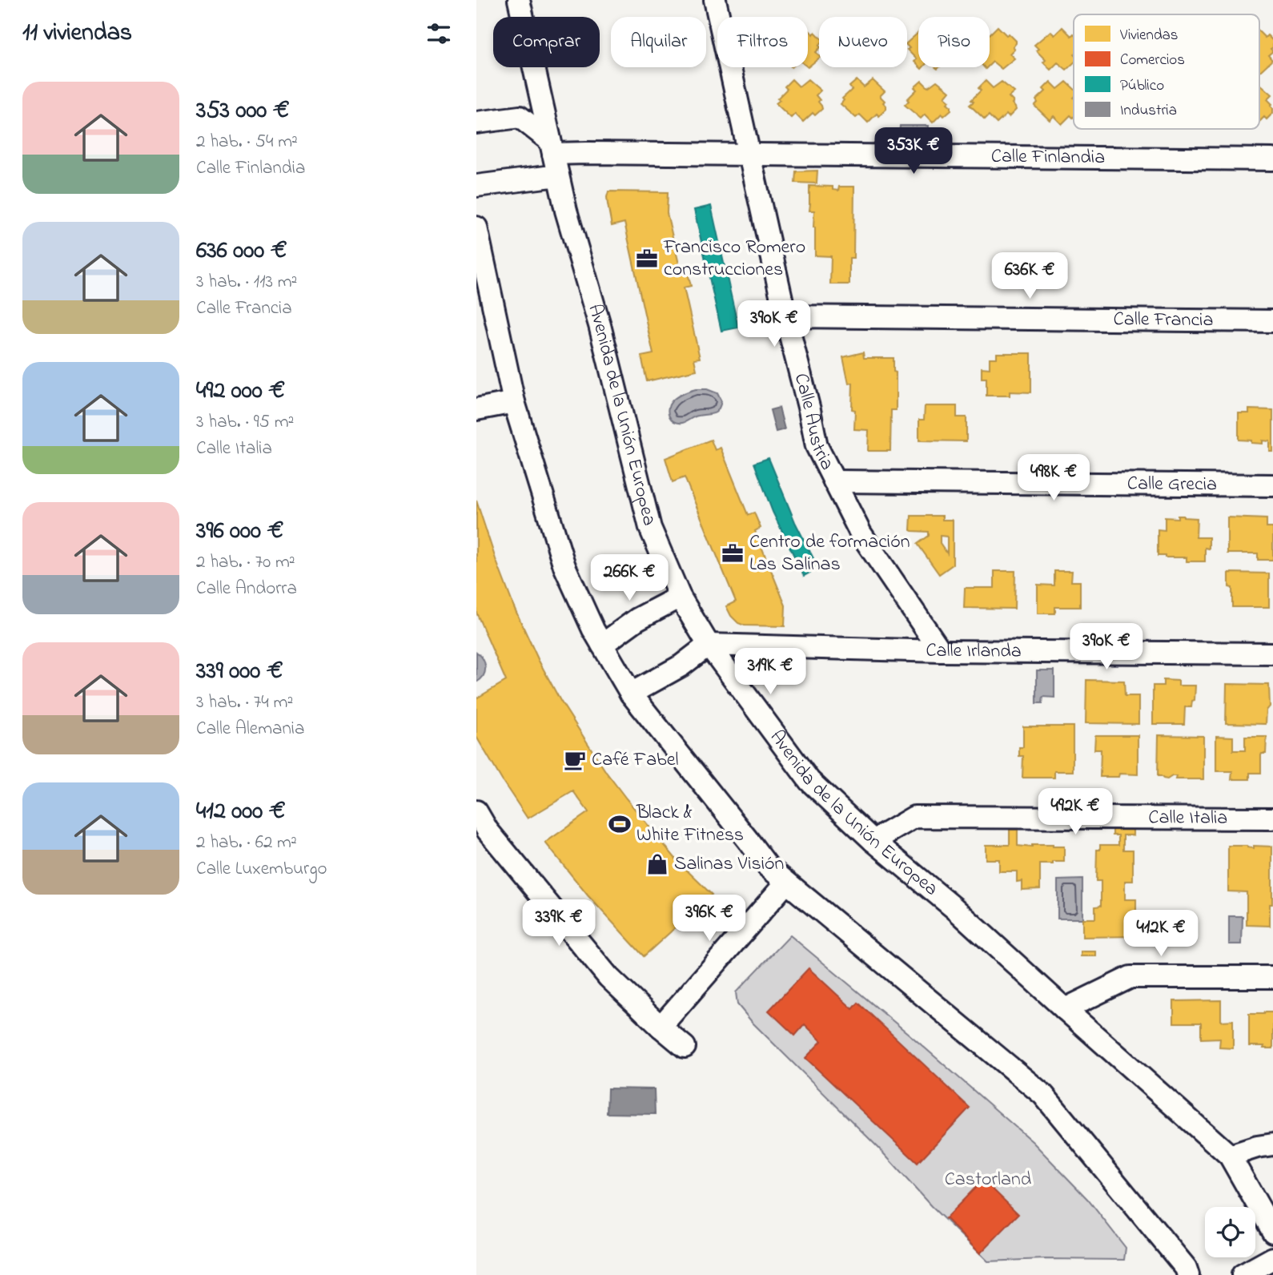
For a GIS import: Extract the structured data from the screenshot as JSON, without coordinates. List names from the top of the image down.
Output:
{
  "streets": {
    "street": [
      "Calle Finlandia",
      "Calle Francia",
      "Avenida de la Unión Europea",
      "Calle Austria",
      "Calle Grecia",
      "Calle Irlanda",
      "Calle Italia"
    ]
  },
  "crossings": [
    ["Calle Finlandia", "Avenida de la Unión Europea"],
    ["Calle Finlandia", "Calle Austria"],
    ["Calle Francia", "Calle Austria"],
    ["Avenida de la Unión Europea", "Calle Irlanda"],
    ["Avenida de la Unión Europea", "Calle Italia"],
    ["Calle Austria", "Calle Grecia"],
    ["Calle Austria", "Calle Irlanda"]
  ],
  "parks": ["Castorland"],
  "places": {
    "office": ["Francisco Romero construcciones", "Centro de formación Las Salinas"],
    "cafe": ["Café Fabel"],
    "sports": ["Black & White Fitness"],
    "shop": ["Salinas Visión"]
  },
  "legend": [
    "Viviendas",
    "Comercios",
    "Público",
    "Industria"
  ],
  "page": {
    "heading": "11 viviendas",
    "chip": [
      "Comprar",
      "Alquilar",
      "Filtros",
      "Nuevo",
      "Piso"
    ],
    "list": [
      {
        "name": "353 000 €",
        "note": "2 hab. · 54 m² · Calle Finlandia"
      },
      {
        "name": "636 000 €",
        "note": "3 hab. · 113 m² · Calle Francia"
      },
      {
        "name": "492 000 €",
        "note": "3 hab. · 95 m² · Calle Italia"
      },
      {
        "name": "396 000 €",
        "note": "2 hab. · 70 m² · Calle Andorra"
      },
      {
        "name": "339 000 €",
        "note": "3 hab. · 74 m² · Calle Alemania"
      },
      {
        "name": "412 000 €",
        "note": "2 hab. · 62 m² · Calle Luxemburgo"
      }
    ],
    "price": [
      "353K €",
      "636K €",
      "390K €",
      "498K €",
      "266K €",
      "390K €",
      "319K €",
      "492K €",
      "396K €",
      "339K €",
      "412K €"
    ]
  }
}
